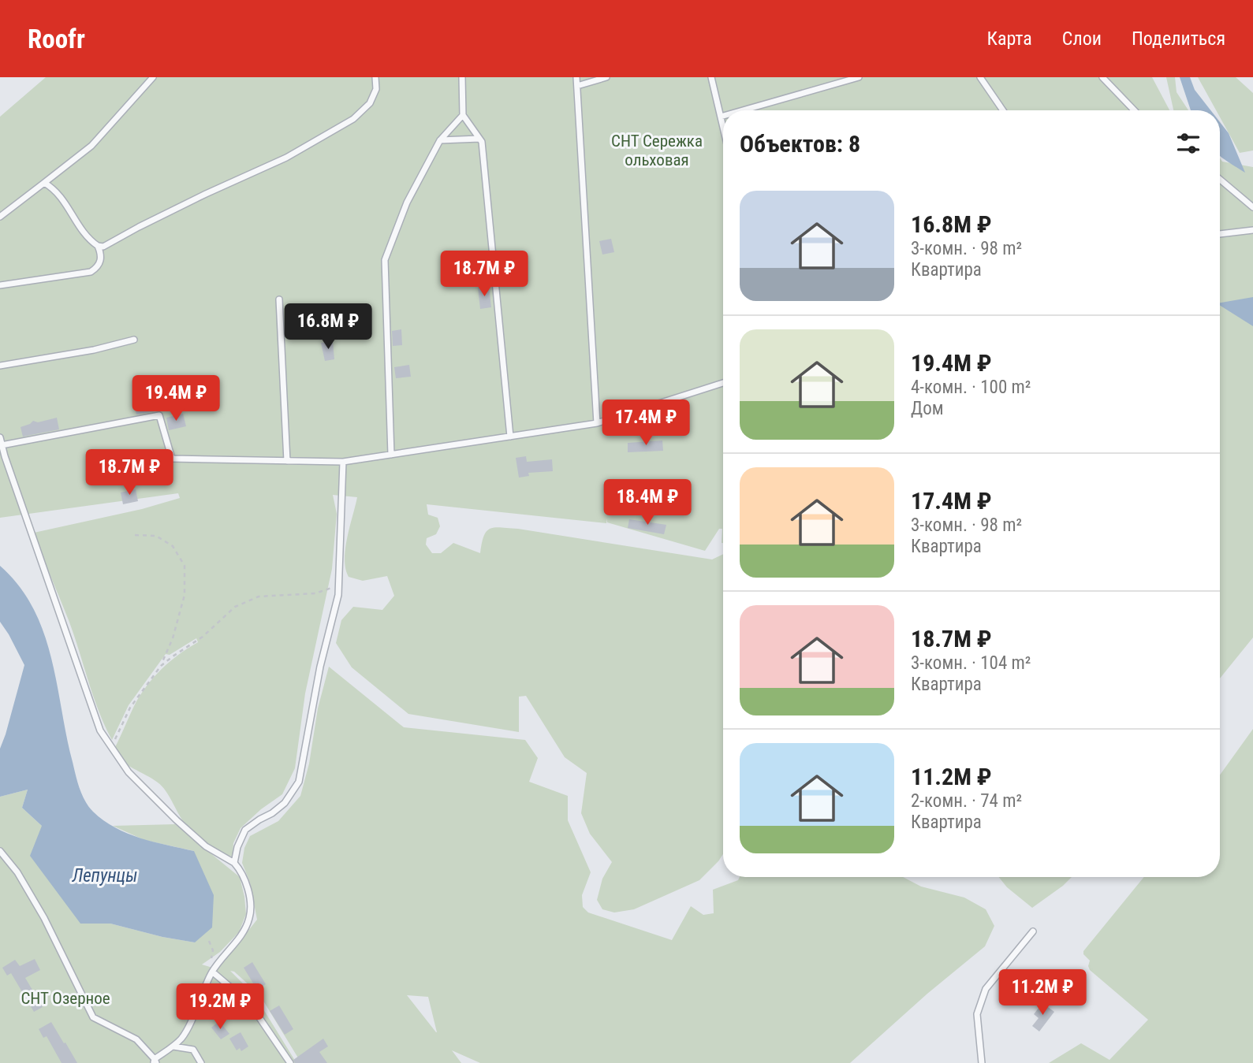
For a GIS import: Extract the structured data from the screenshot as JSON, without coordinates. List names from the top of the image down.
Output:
{
  "water": ["Лепунцы"],
  "parks": ["СНТ Сережка ольховая", "СНТ Озерное"],
  "page": {
    "header": "Roofr",
    "nav": ["Карта", "Слои", "Поделиться"],
    "heading": "Объектов: 8",
    "list": [
      {
        "name": "16.8M ₽",
        "note": "3-комн. · 98 m² · Квартира"
      },
      {
        "name": "19.4M ₽",
        "note": "4-комн. · 100 m² · Дом"
      },
      {
        "name": "17.4M ₽",
        "note": "3-комн. · 98 m² · Квартира"
      },
      {
        "name": "18.7M ₽",
        "note": "3-комн. · 104 m² · Квартира"
      },
      {
        "name": "11.2M ₽",
        "note": "2-комн. · 74 m² · Квартира"
      }
    ],
    "price": [
      "18.7M ₽",
      "16.8M ₽",
      "19.4M ₽",
      "17.4M ₽",
      "18.7M ₽",
      "18.4M ₽",
      "11.2M ₽",
      "19.2M ₽"
    ]
  }
}
